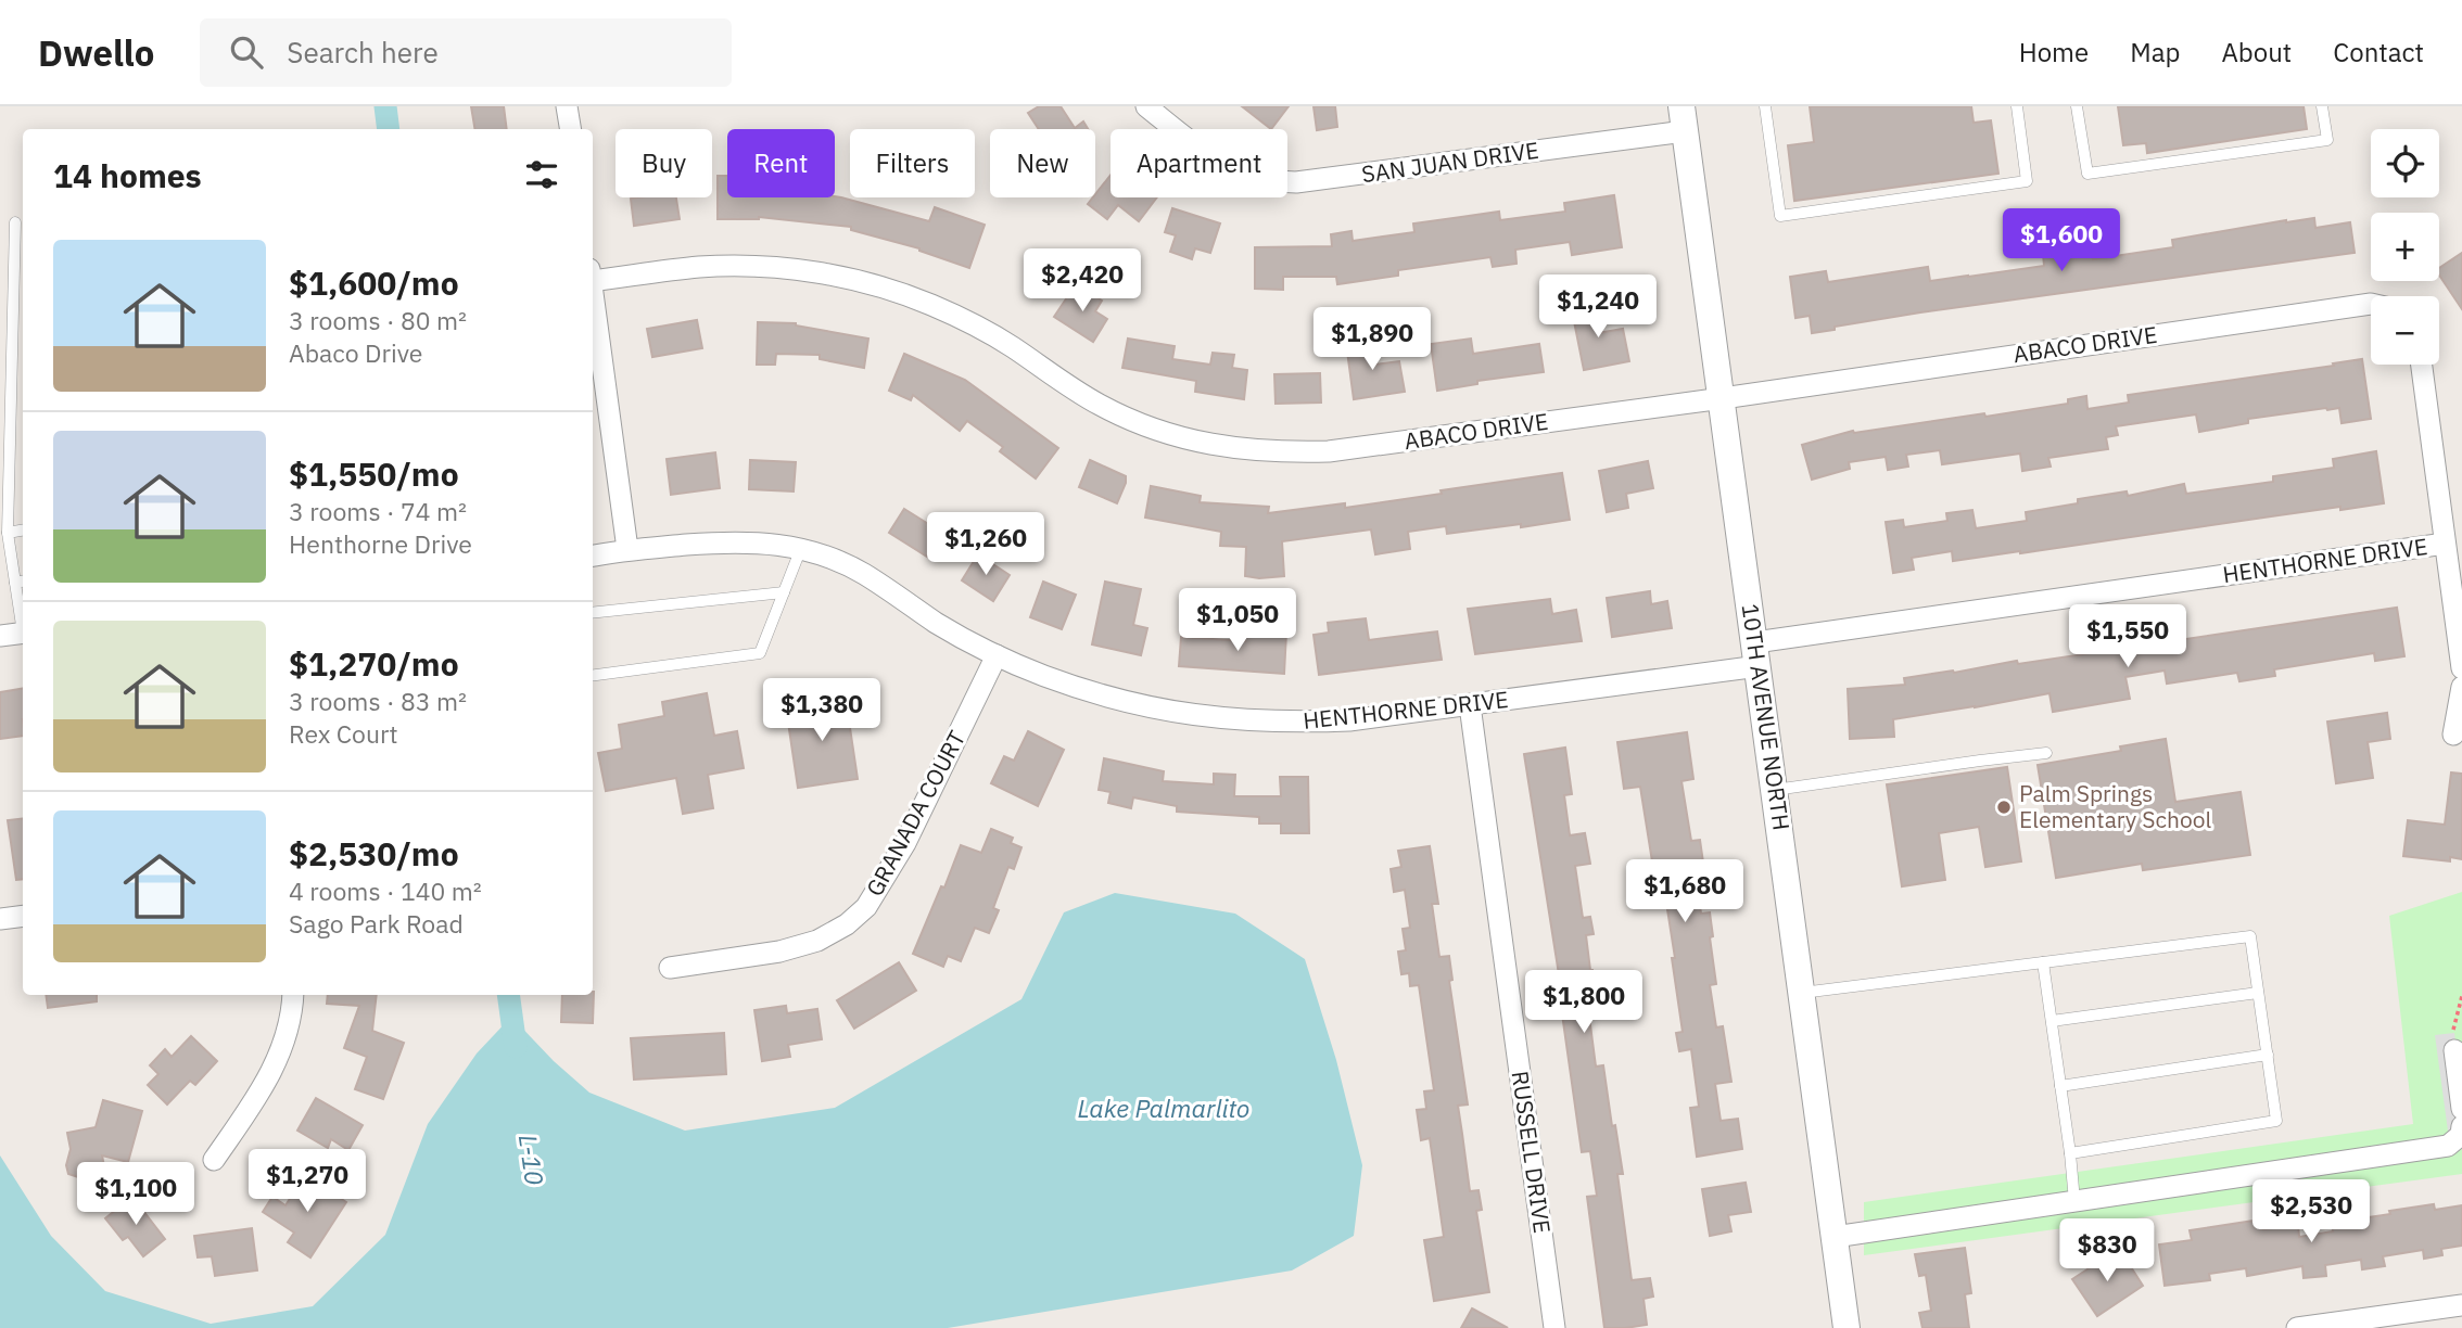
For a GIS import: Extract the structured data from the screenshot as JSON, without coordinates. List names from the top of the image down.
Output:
{
  "streets": {
    "street": [
      "SAN JUAN DRIVE",
      "ABACO DRIVE",
      "HENTHORNE DRIVE",
      "10TH AVENUE NORTH",
      "GRANADA COURT",
      "RUSSELL DRIVE"
    ]
  },
  "crossings": [
    ["SAN JUAN DRIVE", "10TH AVENUE NORTH"],
    ["ABACO DRIVE", "10TH AVENUE NORTH"],
    ["HENTHORNE DRIVE", "10TH AVENUE NORTH"],
    ["HENTHORNE DRIVE", "GRANADA COURT"],
    ["HENTHORNE DRIVE", "RUSSELL DRIVE"]
  ],
  "water": ["Lake Palmarlito", "L-10"],
  "places": ["Palm Springs Elementary School"],
  "page": {
    "header": "Dwello",
    "search": "Search here",
    "nav": [
      "Home",
      "Map",
      "About",
      "Contact"
    ],
    "map_buttons": ["+", "−"],
    "chip": [
      "Buy",
      "Rent",
      "Filters",
      "New",
      "Apartment"
    ],
    "heading": "14 homes",
    "price": [
      "$1,600",
      "$2,420",
      "$1,240",
      "$1,890",
      "$1,260",
      "$1,050",
      "$1,550",
      "$1,380",
      "$1,680",
      "$1,800",
      "$1,270",
      "$1,100",
      "$2,530",
      "$830"
    ],
    "list": [
      {
        "name": "$1,600/mo",
        "note": "3 rooms · 80 m² · Abaco Drive"
      },
      {
        "name": "$1,550/mo",
        "note": "3 rooms · 74 m² · Henthorne Drive"
      },
      {
        "name": "$1,270/mo",
        "note": "3 rooms · 83 m² · Rex Court"
      },
      {
        "name": "$2,530/mo",
        "note": "4 rooms · 140 m² · Sago Park Road"
      }
    ]
  }
}
